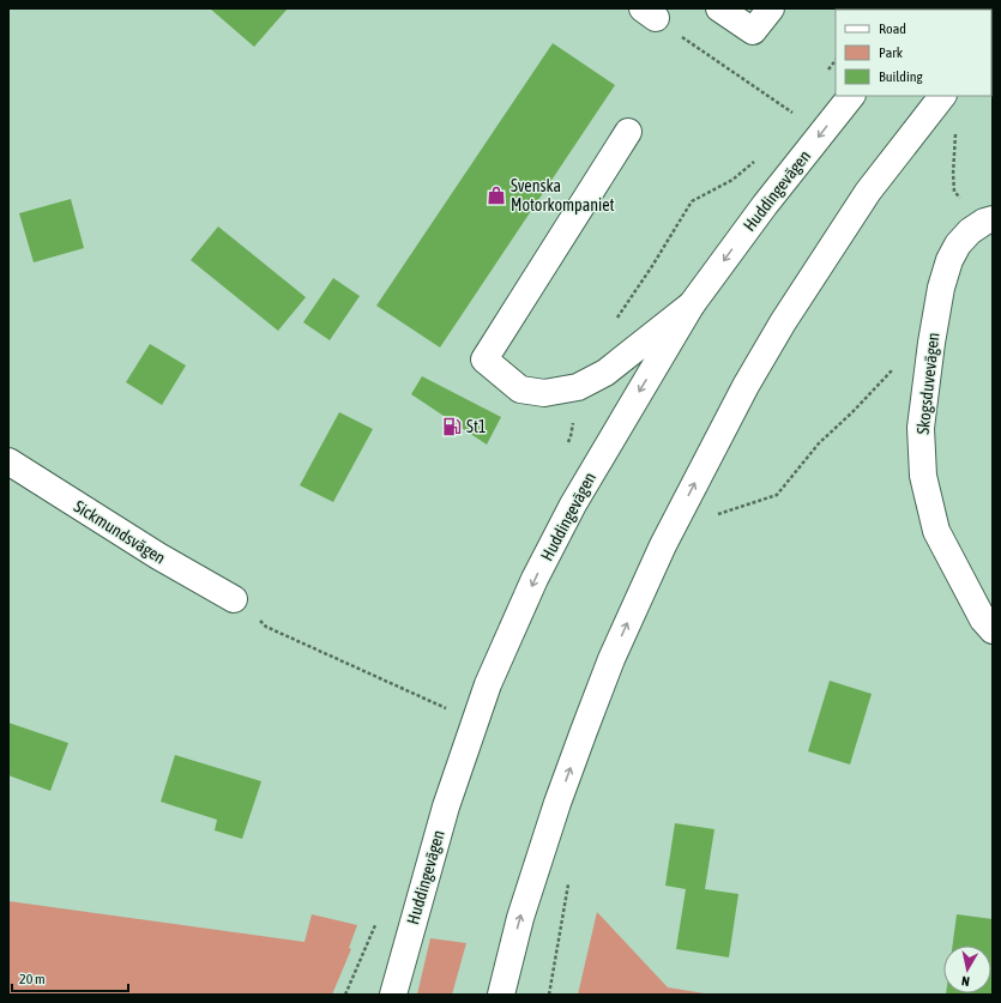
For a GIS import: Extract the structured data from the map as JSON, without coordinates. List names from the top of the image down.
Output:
{
  "streets": {
    "main road": ["Huddingevägen", "Skogsduvevägen", "Sickmundsvägen"]
  },
  "places": {
    "shop": ["Svenska Motorkompaniet"],
    "fuel station": ["St1"]
  },
  "legend": ["Road", "Park", "Building"],
  "scale_bar": "20 m",
  "north": "bottom"
}
